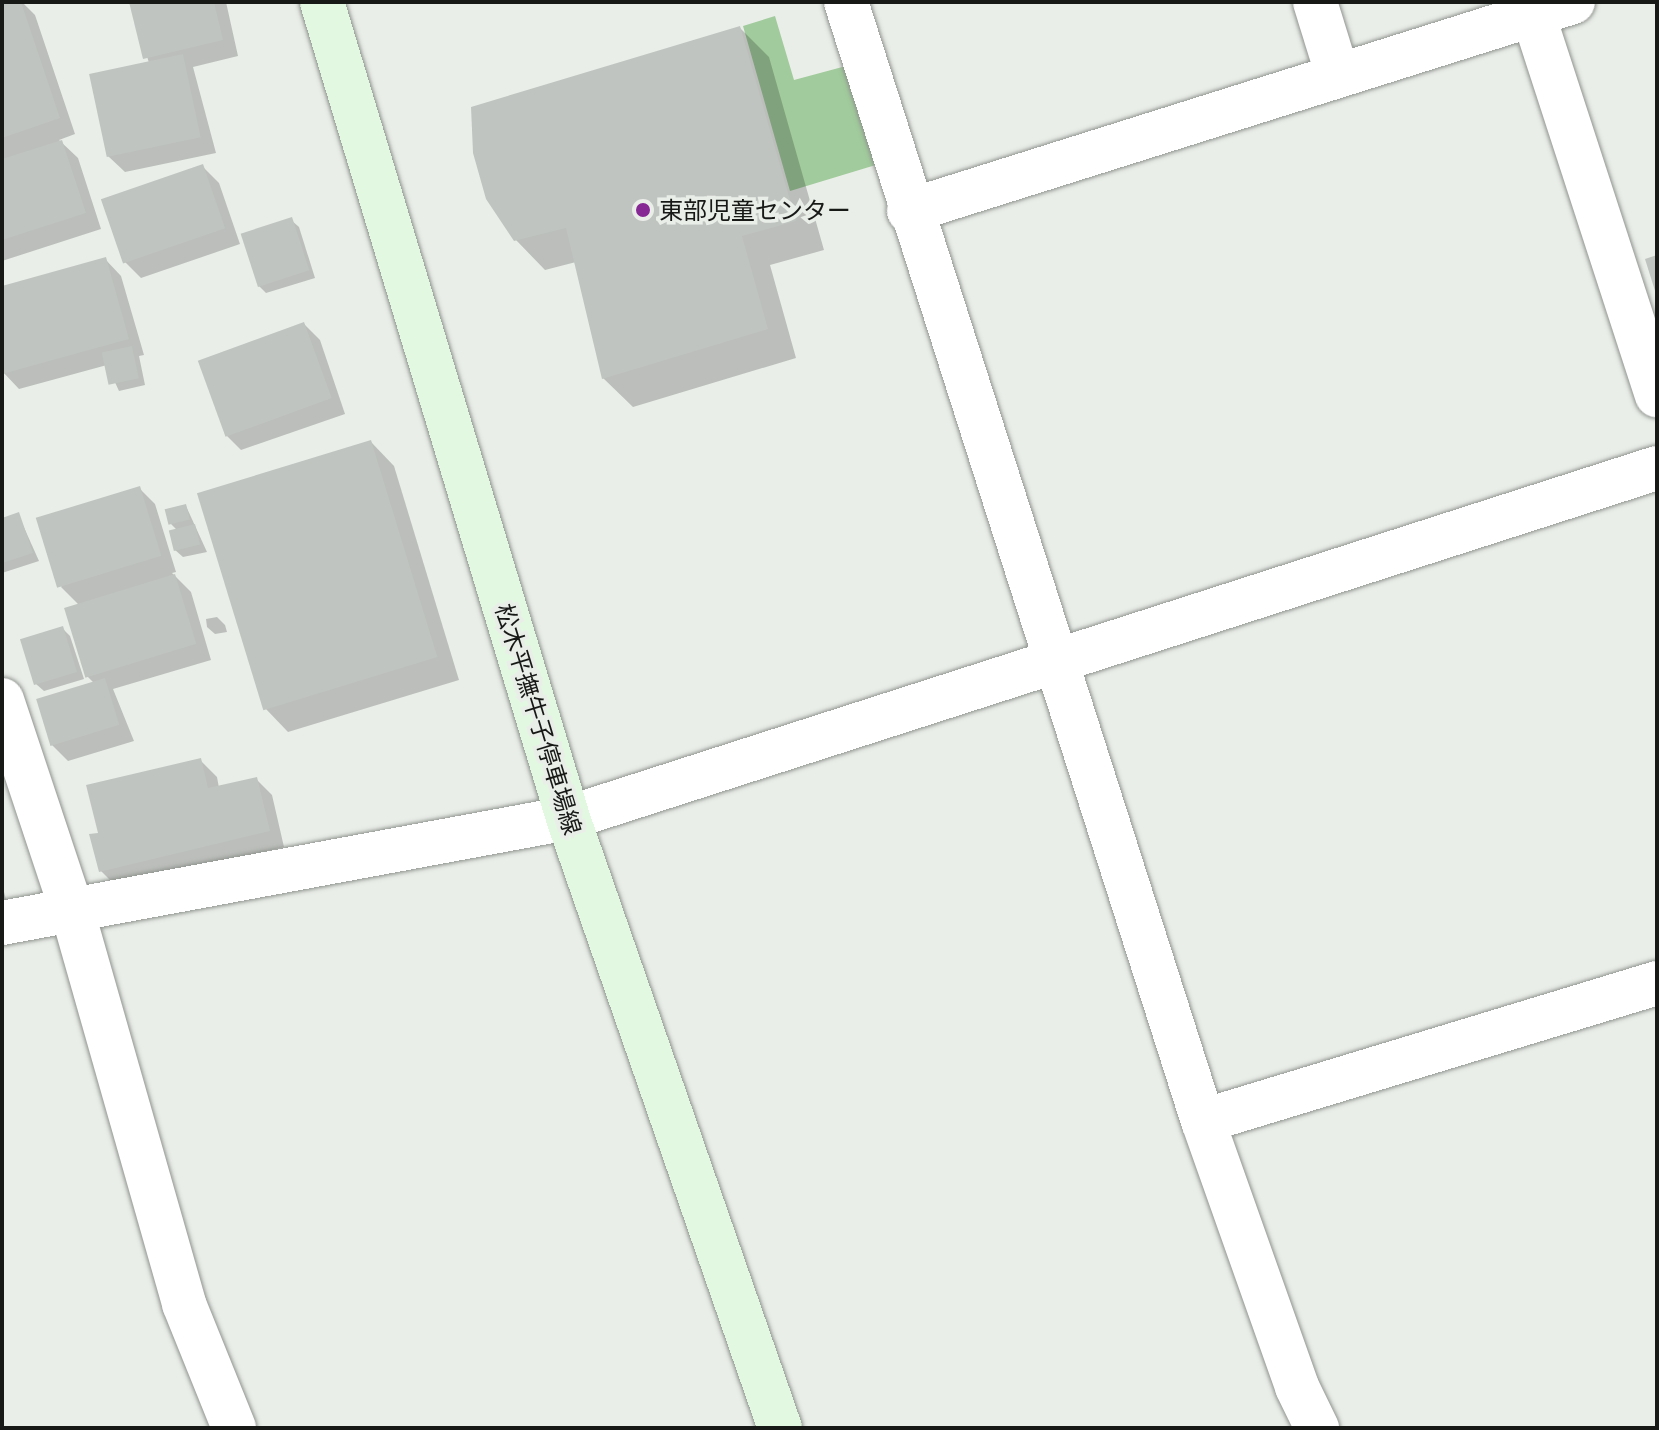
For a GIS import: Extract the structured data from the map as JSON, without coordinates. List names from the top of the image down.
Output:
{
  "streets": {
    "main road": ["松木平撫牛子停車場線"]
  },
  "places": ["東部児童センター"]
}
